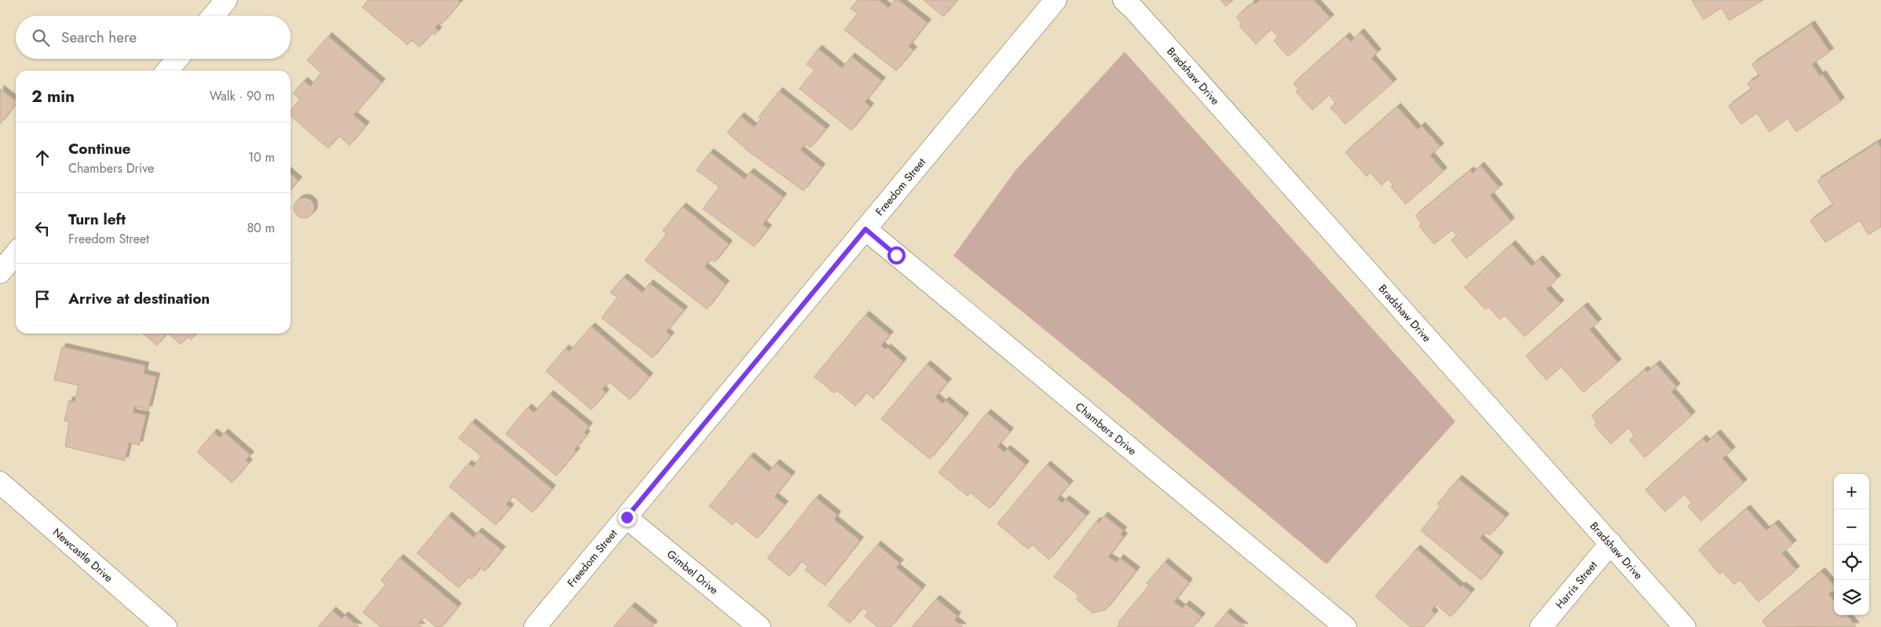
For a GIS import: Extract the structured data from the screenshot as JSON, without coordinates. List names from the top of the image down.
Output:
{
  "streets": {
    "street": [
      "Bradshaw Drive",
      "Freedom Street",
      "Chambers Drive",
      "Newcastle Drive",
      "Gimbel Drive",
      "Harris Street"
    ]
  },
  "crossings": [
    ["Bradshaw Drive", "Harris Street"],
    ["Freedom Street", "Chambers Drive"],
    ["Freedom Street", "Gimbel Drive"]
  ],
  "page": {
    "search": "Search here",
    "heading": ["2 min", "Walk · 90 m"],
    "list": [
      ["Continue", "Chambers Drive", "10 m"],
      ["Turn left", "Freedom Street", "80 m"],
      "Arrive at destination"
    ],
    "map_buttons": ["+", "−"]
  }
}
